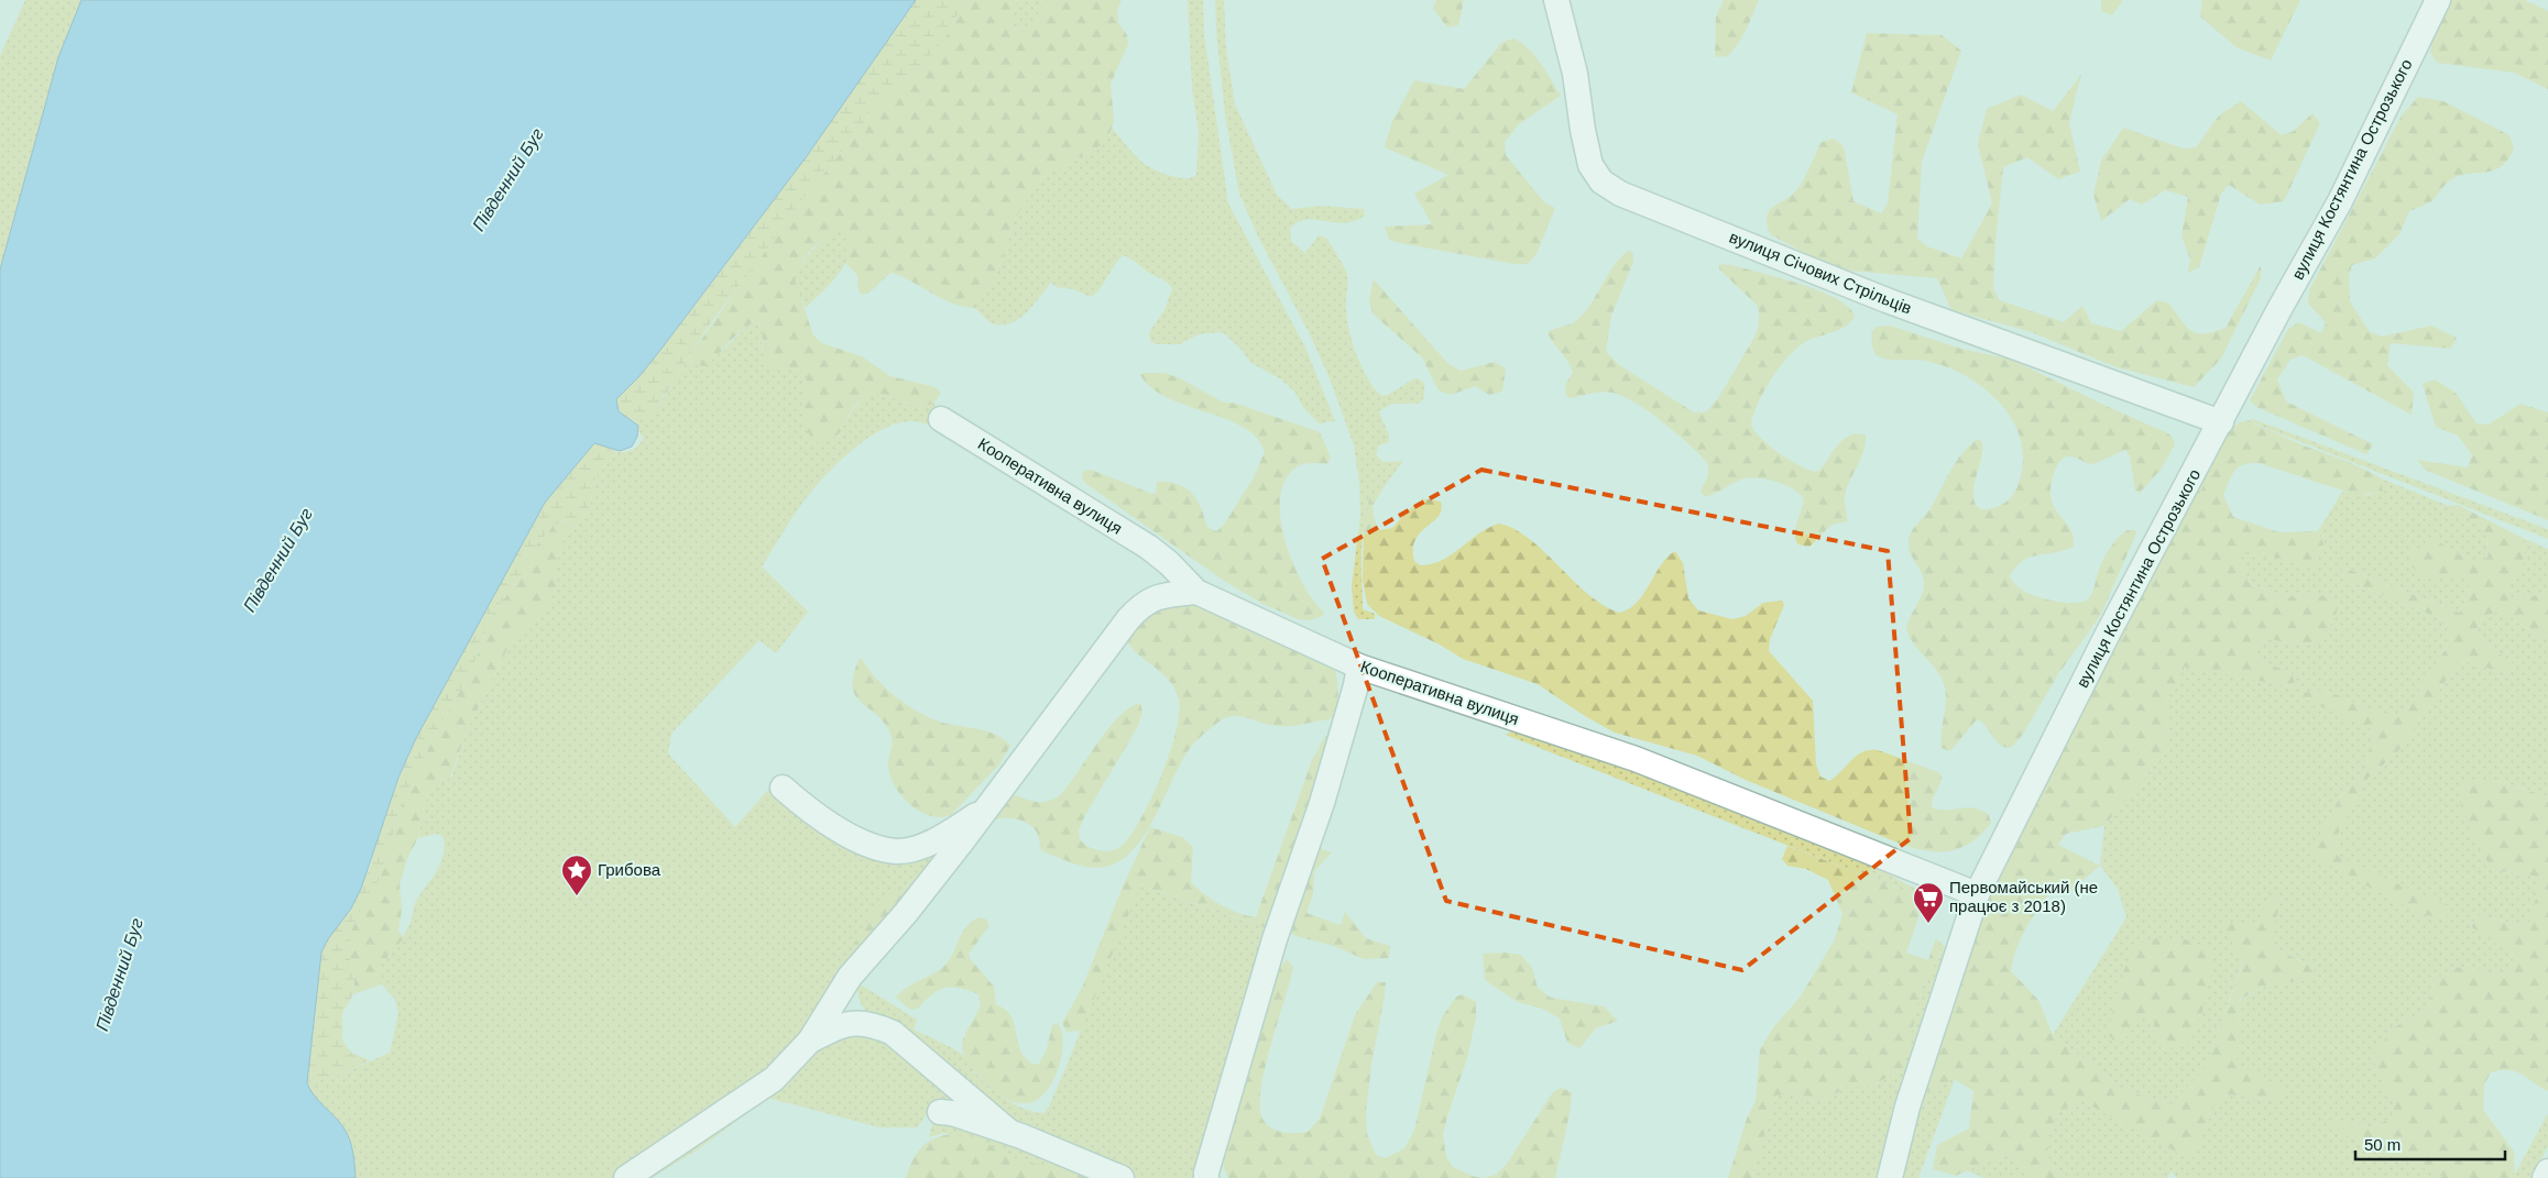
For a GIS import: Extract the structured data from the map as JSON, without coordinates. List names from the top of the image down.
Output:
{
  "streets": {
    "street": ["вулиця Костянтина Острозького", "вулиця Січових Стрільців", "Кооперативна вулиця"]
  },
  "crossings": [
    ["вулиця Костянтина Острозького", "вулиця Січових Стрільців"],
    ["вулиця Костянтина Острозького", "Кооперативна вулиця"]
  ],
  "water": ["Південний Буг"],
  "places": {
    "place": ["Грибова"],
    "supermarket": ["Первомайський (не працює з 2018)"]
  },
  "scale_bar": "50 m"
}
